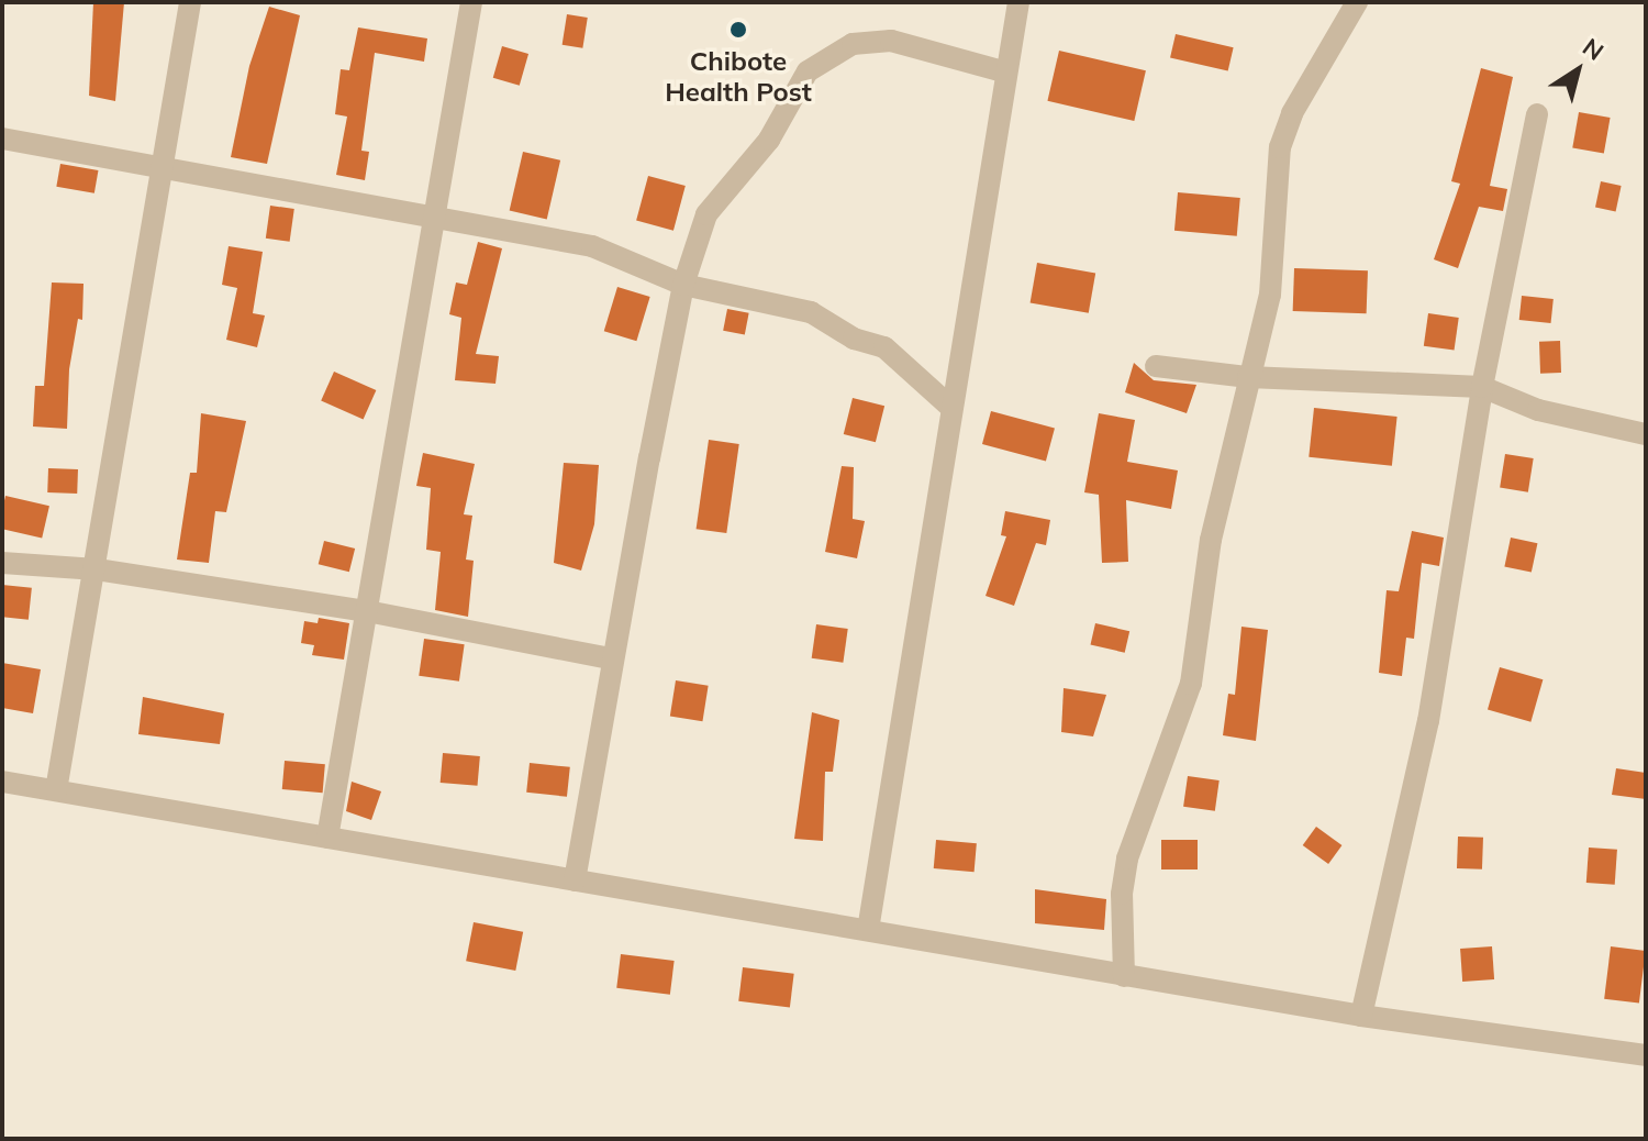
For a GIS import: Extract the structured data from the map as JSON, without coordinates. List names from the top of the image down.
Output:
{
  "places": ["Chibote Health Post"],
  "north": "top right"
}
